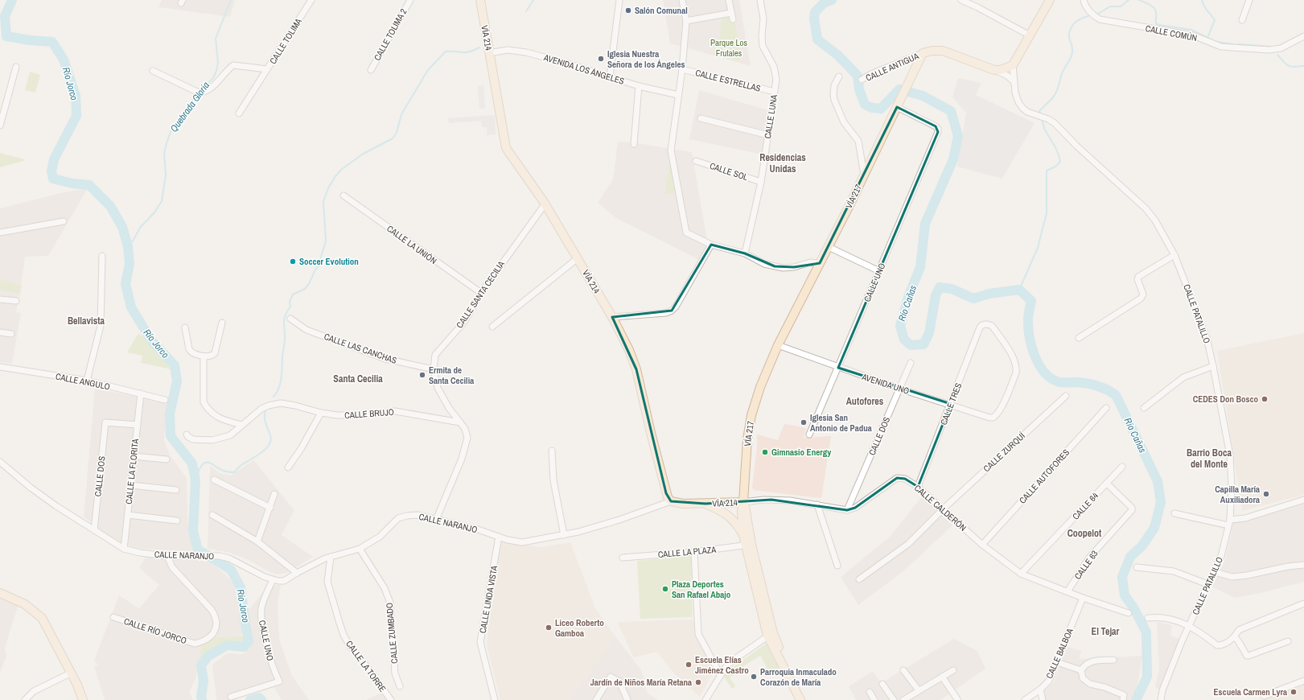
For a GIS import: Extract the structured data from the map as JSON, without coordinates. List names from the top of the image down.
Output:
{
  "streets": {
    "main road": ["VÍA 214", "VÍA 217"],
    "street": [
      "CALLE COMÚN",
      "CALLE TOLIMA 2",
      "CALLE TOLIMA",
      "CALLE ANTIGUA",
      "AVENIDA LOS ÁNGELES",
      "CALLE ESTRELLAS",
      "CALLE LUNA",
      "CALLE SOL",
      "CALLE LA UNIÓN",
      "CALLE UNO",
      "CALLE SANTA CECILIA",
      "CALLE PATALILLO",
      "CALLE LAS CANCHAS",
      "CALLE ANGULO",
      "AVENIDA UNO",
      "CALLE TRES",
      "CALLE BRUJO",
      "CALLE DOS",
      "CALLE ZURQUÍ",
      "CALLE LA FLORITA",
      "CALLE AUTOFORES",
      "CALLE 64",
      "CALLE CALDERÓN",
      "CALLE NARANJO",
      "CALLE LA PLAZA",
      "CALLE 63",
      "CALLE LINDA VISTA",
      "CALLE RÍO JORCO",
      "CALLE ZUMBADO",
      "CALLE BALBOA",
      "CALLE LA TORRE"
    ]
  },
  "crossings": [
    ["VÍA 214", "AVENIDA LOS ÁNGELES"],
    ["VÍA 214", "VÍA 217"],
    ["VÍA 214", "CALLE SANTA CECILIA"],
    ["VÍA 214", "CALLE NARANJO"],
    ["VÍA 214", "CALLE LA PLAZA"],
    ["CALLE ANTIGUA", "VÍA 217"],
    ["CALLE ESTRELLAS", "CALLE LUNA"],
    ["CALLE LUNA", "CALLE SOL"],
    ["VÍA 217", "CALLE UNO"],
    ["VÍA 217", "AVENIDA UNO"],
    ["CALLE LA UNIÓN", "CALLE SANTA CECILIA"],
    ["CALLE UNO", "AVENIDA UNO"],
    ["CALLE UNO", "CALLE NARANJO"],
    ["CALLE SANTA CECILIA", "CALLE LAS CANCHAS"],
    ["CALLE SANTA CECILIA", "CALLE BRUJO"],
    ["CALLE ANGULO", "CALLE LA FLORITA"],
    ["AVENIDA UNO", "CALLE TRES"],
    ["AVENIDA UNO", "CALLE DOS"],
    ["CALLE TRES", "CALLE CALDERÓN"],
    ["CALLE DOS", "CALLE LA FLORITA"],
    ["CALLE DOS", "CALLE CALDERÓN"],
    ["CALLE DOS", "CALLE NARANJO"],
    ["CALLE ZURQUÍ", "CALLE CALDERÓN"],
    ["CALLE LA FLORITA", "CALLE NARANJO"],
    ["CALLE AUTOFORES", "CALLE CALDERÓN"],
    ["CALLE 64", "CALLE CALDERÓN"],
    ["CALLE 64", "CALLE 63"],
    ["CALLE CALDERÓN", "CALLE 63"],
    ["CALLE CALDERÓN", "CALLE BALBOA"],
    ["CALLE NARANJO", "CALLE LINDA VISTA"],
    ["CALLE NARANJO", "CALLE RÍO JORCO"],
    ["CALLE NARANJO", "CALLE ZUMBADO"],
    ["CALLE NARANJO", "CALLE LA TORRE"]
  ],
  "districts": [
    "Residencias Unidas",
    "Bellavista",
    "Santa Cecilia",
    "Autofores",
    "Barrio Boca del Monte",
    "Coopelot",
    "El Tejar"
  ],
  "water": ["Río Jorco", "Quebrada Gloria", "Río Cañas"],
  "parks": ["Parque Los Frutales"],
  "places": [
    "Salón Comunal",
    "Iglesia Nuestra Señora de los Ángeles",
    "Soccer Evolution",
    "Ermita de Santa Cecilia",
    "CEDES Don Bosco",
    "Iglesia San Antonio de Padua",
    "Gimnasio Energy",
    "Capilla María Auxiliadora",
    "Plaza Deportes San Rafael Abajo",
    "Liceo Roberto Gamboa",
    "Escuela Elías Jiménez Castro",
    "Parroquia Inmaculado Corazón de María",
    "Jardín de Niños María Retana",
    "Escuela Carmen Lyra"
  ]
}
